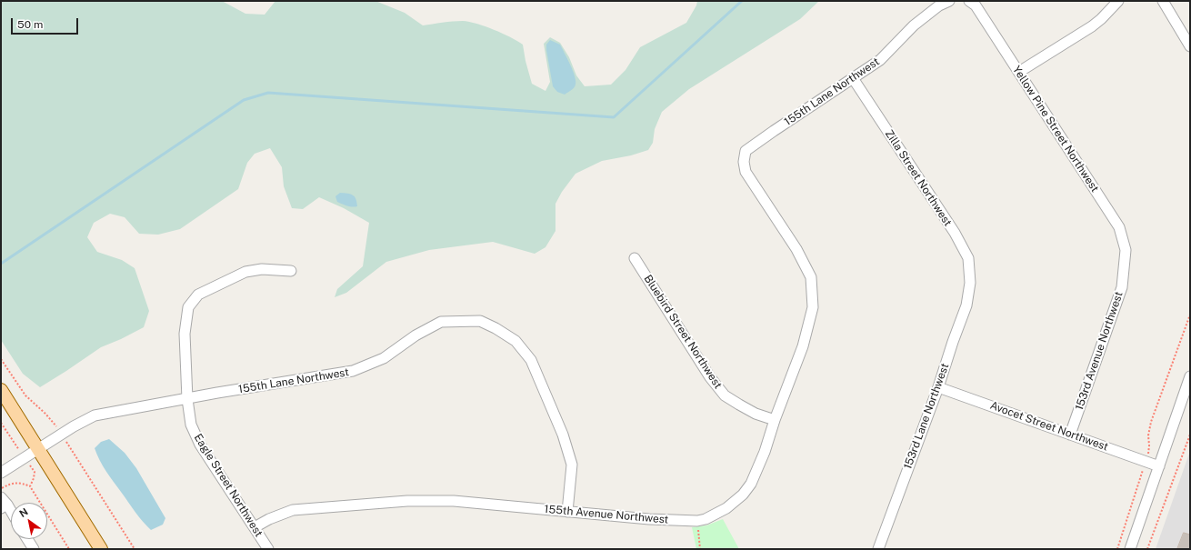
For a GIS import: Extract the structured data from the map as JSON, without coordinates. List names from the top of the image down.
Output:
{
  "streets": {
    "street": [
      "155th Lane Northwest",
      "Yellow Pine Street Northwest",
      "Zilla Street Northwest",
      "Bluebird Street Northwest",
      "153rd Avenue Northwest",
      "153rd Lane Northwest",
      "Avocet Street Northwest",
      "Eagle Street Northwest",
      "155th Avenue Northwest"
    ]
  },
  "crossings": [
    ["155th Lane Northwest", "Zilla Street Northwest"],
    ["155th Lane Northwest", "Eagle Street Northwest"],
    ["155th Lane Northwest", "155th Avenue Northwest"],
    ["Yellow Pine Street Northwest", "153rd Avenue Northwest"],
    ["Zilla Street Northwest", "153rd Lane Northwest"],
    ["Bluebird Street Northwest", "155th Avenue Northwest"],
    ["153rd Avenue Northwest", "Avocet Street Northwest"],
    ["153rd Lane Northwest", "Avocet Street Northwest"],
    ["Eagle Street Northwest", "155th Avenue Northwest"]
  ],
  "scale_bar": "50 m",
  "north": "top left"
}
